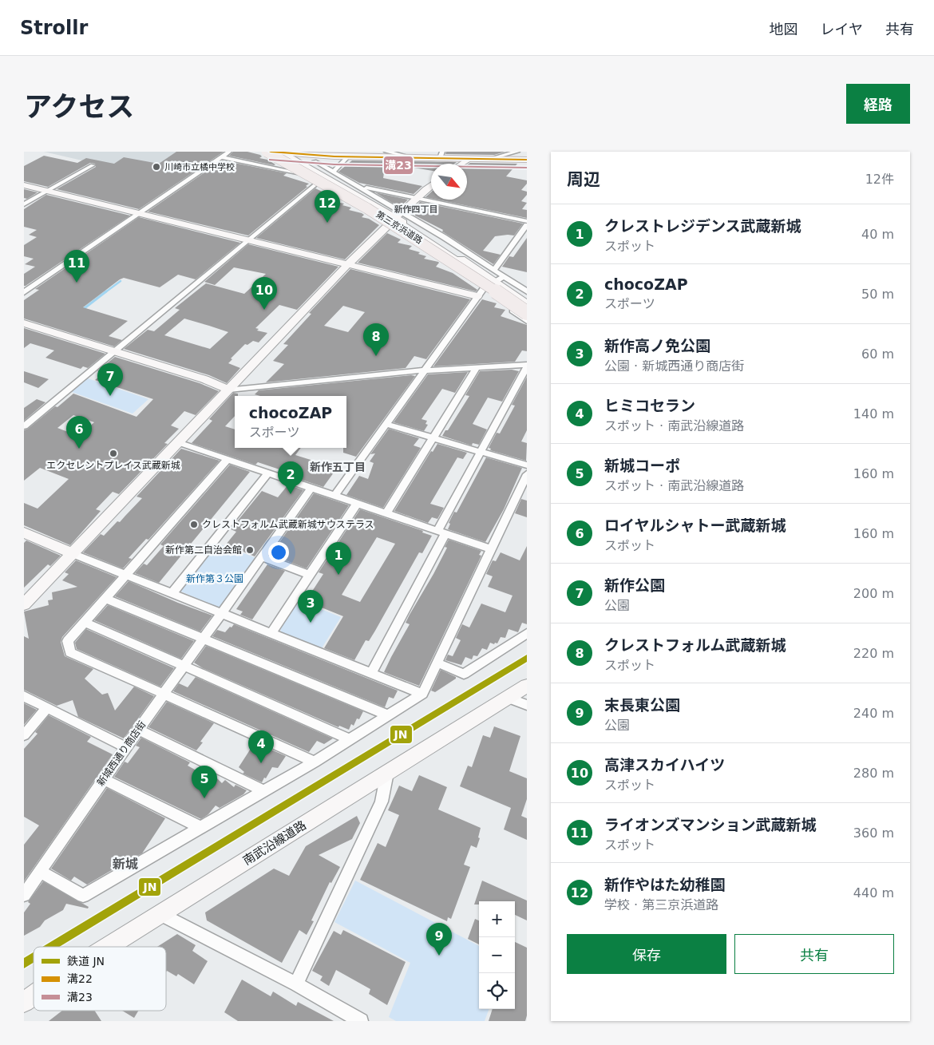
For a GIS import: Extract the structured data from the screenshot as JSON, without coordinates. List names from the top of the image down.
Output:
{
  "streets": {
    "highway": ["第三京浜道路"],
    "street": ["新城西通り商店街", "南武沿線道路"]
  },
  "districts": ["新作四丁目", "新作五丁目", "新城"],
  "parks": ["新作第３公園"],
  "places": [
    "川崎市立橘中学校",
    "エクセレントプレイス武蔵新城",
    "クレストフォルム武蔵新城サウステラス",
    "新作第二自治会館"
  ],
  "lines": ["transit line 溝22", "transit line 溝23", "rail line JN"],
  "legend": ["鉄道 JN", "溝22", "溝23"],
  "north": "bottom right",
  "page": {
    "header": "Strollr",
    "nav": ["地図", "レイヤ", "共有"],
    "title": "アクセス",
    "buttons": [
      "経路",
      ["保存", "共有"]
    ],
    "heading": ["周辺", "12件"],
    "pins": [
      "12",
      "11",
      "10",
      "8",
      "7",
      "6",
      "2",
      "1",
      "3",
      "4",
      "5",
      "9"
    ],
    "list": [
      {
        "mark": "1",
        "name": "クレストレジデンス武蔵新城",
        "note": "スポット",
        "value": "40 m"
      },
      {
        "mark": "2",
        "name": "chocoZAP",
        "note": "スポーツ",
        "value": "50 m"
      },
      {
        "mark": "3",
        "name": "新作高ノ免公園",
        "note": "公園 · 新城西通り商店街",
        "value": "60 m"
      },
      {
        "mark": "4",
        "name": "ヒミコセラン",
        "note": "スポット · 南武沿線道路",
        "value": "140 m"
      },
      {
        "mark": "5",
        "name": "新城コーポ",
        "note": "スポット · 南武沿線道路",
        "value": "160 m"
      },
      {
        "mark": "6",
        "name": "ロイヤルシャトー武蔵新城",
        "note": "スポット",
        "value": "160 m"
      },
      {
        "mark": "7",
        "name": "新作公園",
        "note": "公園",
        "value": "200 m"
      },
      {
        "mark": "8",
        "name": "クレストフォルム武蔵新城",
        "note": "スポット",
        "value": "220 m"
      },
      {
        "mark": "9",
        "name": "末長東公園",
        "note": "公園",
        "value": "240 m"
      },
      {
        "mark": "10",
        "name": "高津スカイハイツ",
        "note": "スポット",
        "value": "280 m"
      },
      {
        "mark": "11",
        "name": "ライオンズマンション武蔵新城",
        "note": "スポット",
        "value": "360 m"
      },
      {
        "mark": "12",
        "name": "新作やはた幼稚園",
        "note": "学校 · 第三京浜道路",
        "value": "440 m"
      }
    ],
    "popup": ["chocoZAP", "スポーツ"],
    "map_buttons": ["+", "−"]
  }
}
